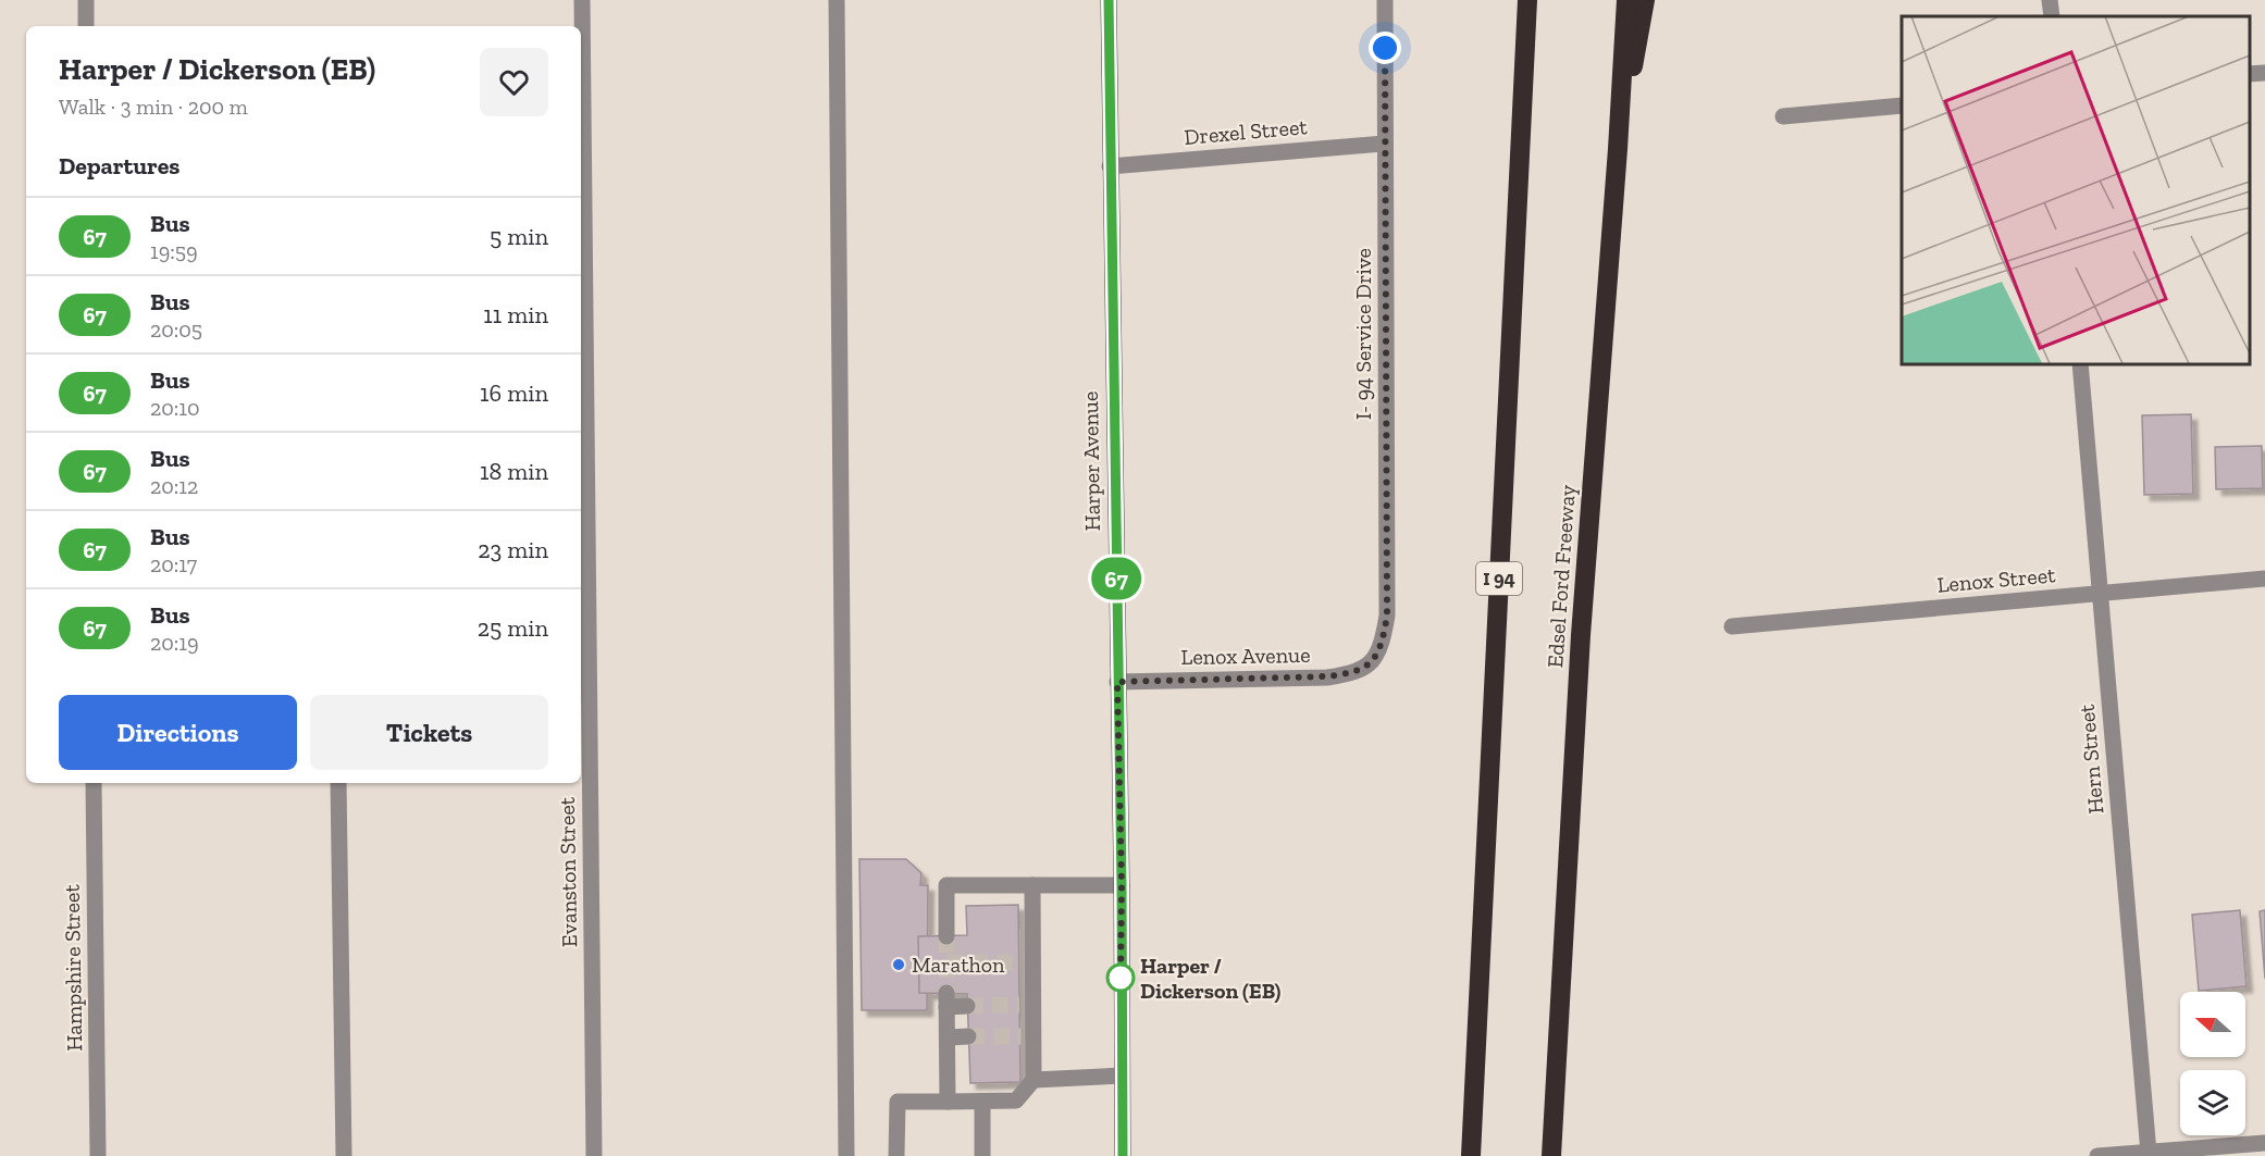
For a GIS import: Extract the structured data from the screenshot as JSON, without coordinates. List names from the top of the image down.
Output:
{
  "streets": {
    "highway": ["Edsel Ford Freeway", "I 94"],
    "main road": ["Harper Avenue"],
    "street": [
      "Drexel Street",
      "I- 94 Service Drive",
      "Lenox Street",
      "Lenox Avenue",
      "Hern Street",
      "Evanston Street",
      "Hampshire Street"
    ]
  },
  "crossings": [
    ["Drexel Street", "I- 94 Service Drive"],
    ["Drexel Street", "Harper Avenue"],
    ["I- 94 Service Drive", "Lenox Avenue"],
    ["Harper Avenue", "Lenox Avenue"],
    ["Lenox Street", "Hern Street"]
  ],
  "places": ["Marathon", "Harper / Dickerson (EB)"],
  "lines": ["bus line 67"],
  "north": "left",
  "page": {
    "on_map": "67",
    "heading": [
      ["Harper / Dickerson (EB)", "Walk · 3 min · 200 m"],
      "Departures"
    ],
    "list": [
      {
        "mark": "67",
        "name": "Bus",
        "note": "19:59",
        "value": "5 min"
      },
      {
        "mark": "67",
        "name": "Bus",
        "note": "20:05",
        "value": "11 min"
      },
      {
        "mark": "67",
        "name": "Bus",
        "note": "20:10",
        "value": "16 min"
      },
      {
        "mark": "67",
        "name": "Bus",
        "note": "20:12",
        "value": "18 min"
      },
      {
        "mark": "67",
        "name": "Bus",
        "note": "20:17",
        "value": "23 min"
      },
      {
        "mark": "67",
        "name": "Bus",
        "note": "20:19",
        "value": "25 min"
      }
    ],
    "buttons": ["Directions", "Tickets"]
  }
}
